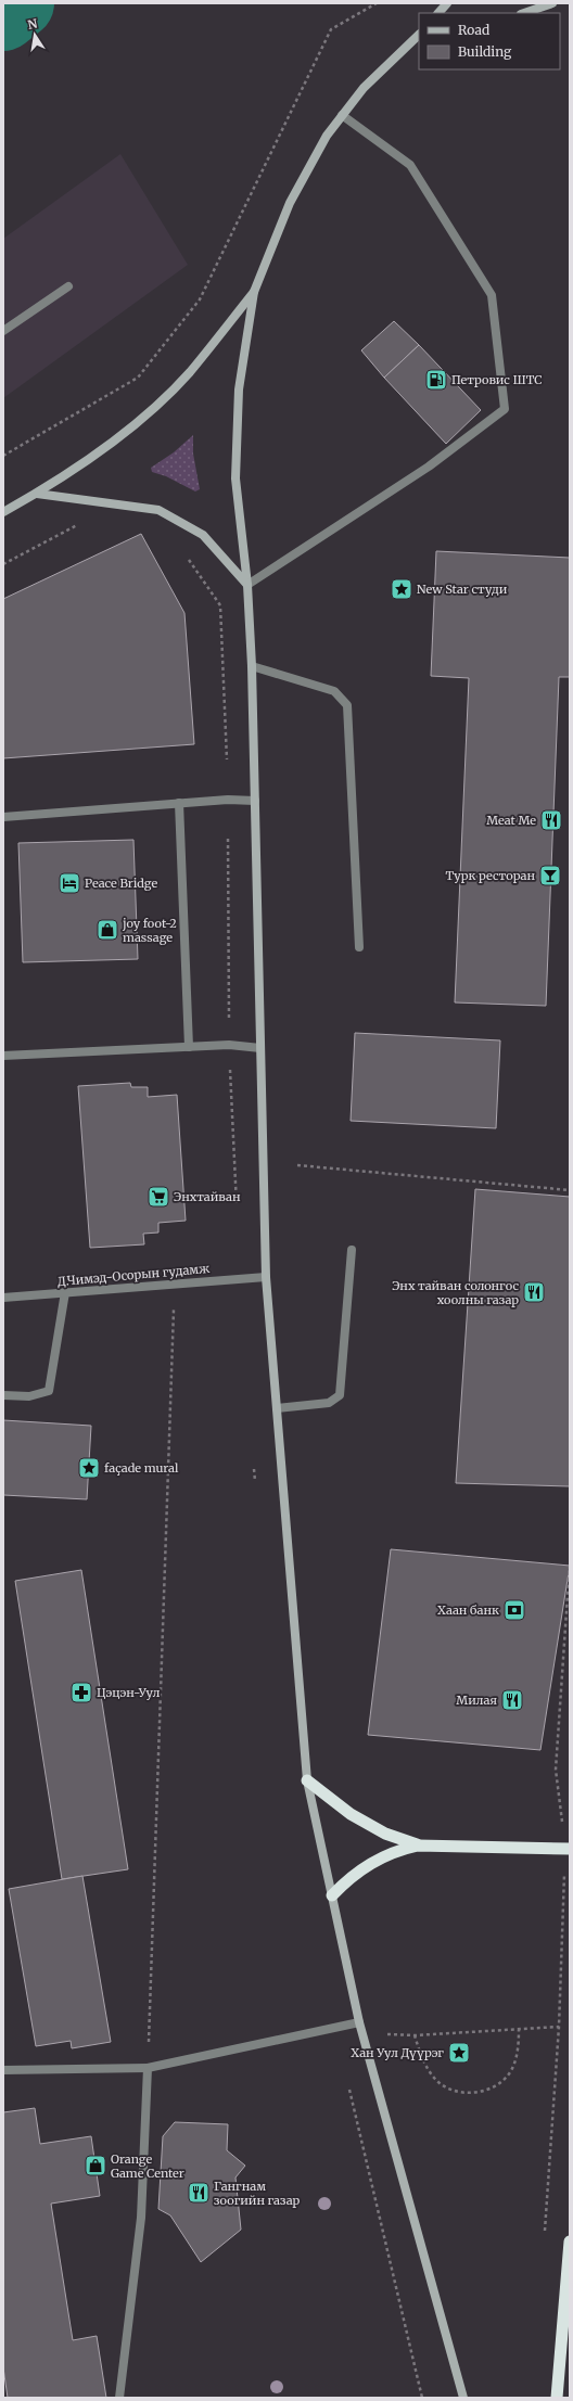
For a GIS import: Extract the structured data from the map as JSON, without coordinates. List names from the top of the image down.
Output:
{
  "streets": {
    "street": ["Д.Чимэд-Осорын гудамж"]
  },
  "places": {
    "fuel station": ["Петровис ШТС"],
    "place": ["New Star студи", "façade mural", "Хан Уул Дүүрэг"],
    "restaurant": [
      "Meat Me",
      "Энх тайван солонгос хоолны газар",
      "Милая",
      "Гангнам зоогийн газар"
    ],
    "bar": ["Турк ресторан"],
    "hotel": ["Peace Bridge"],
    "shop": ["joy foot-2 massage", "Orange Game Center"],
    "supermarket": ["Энхтайван"],
    "bank": ["Хаан банк"],
    "pharmacy": ["Цэцэн-Уул"]
  },
  "legend": ["Road", "Building"],
  "north": "top"
}
